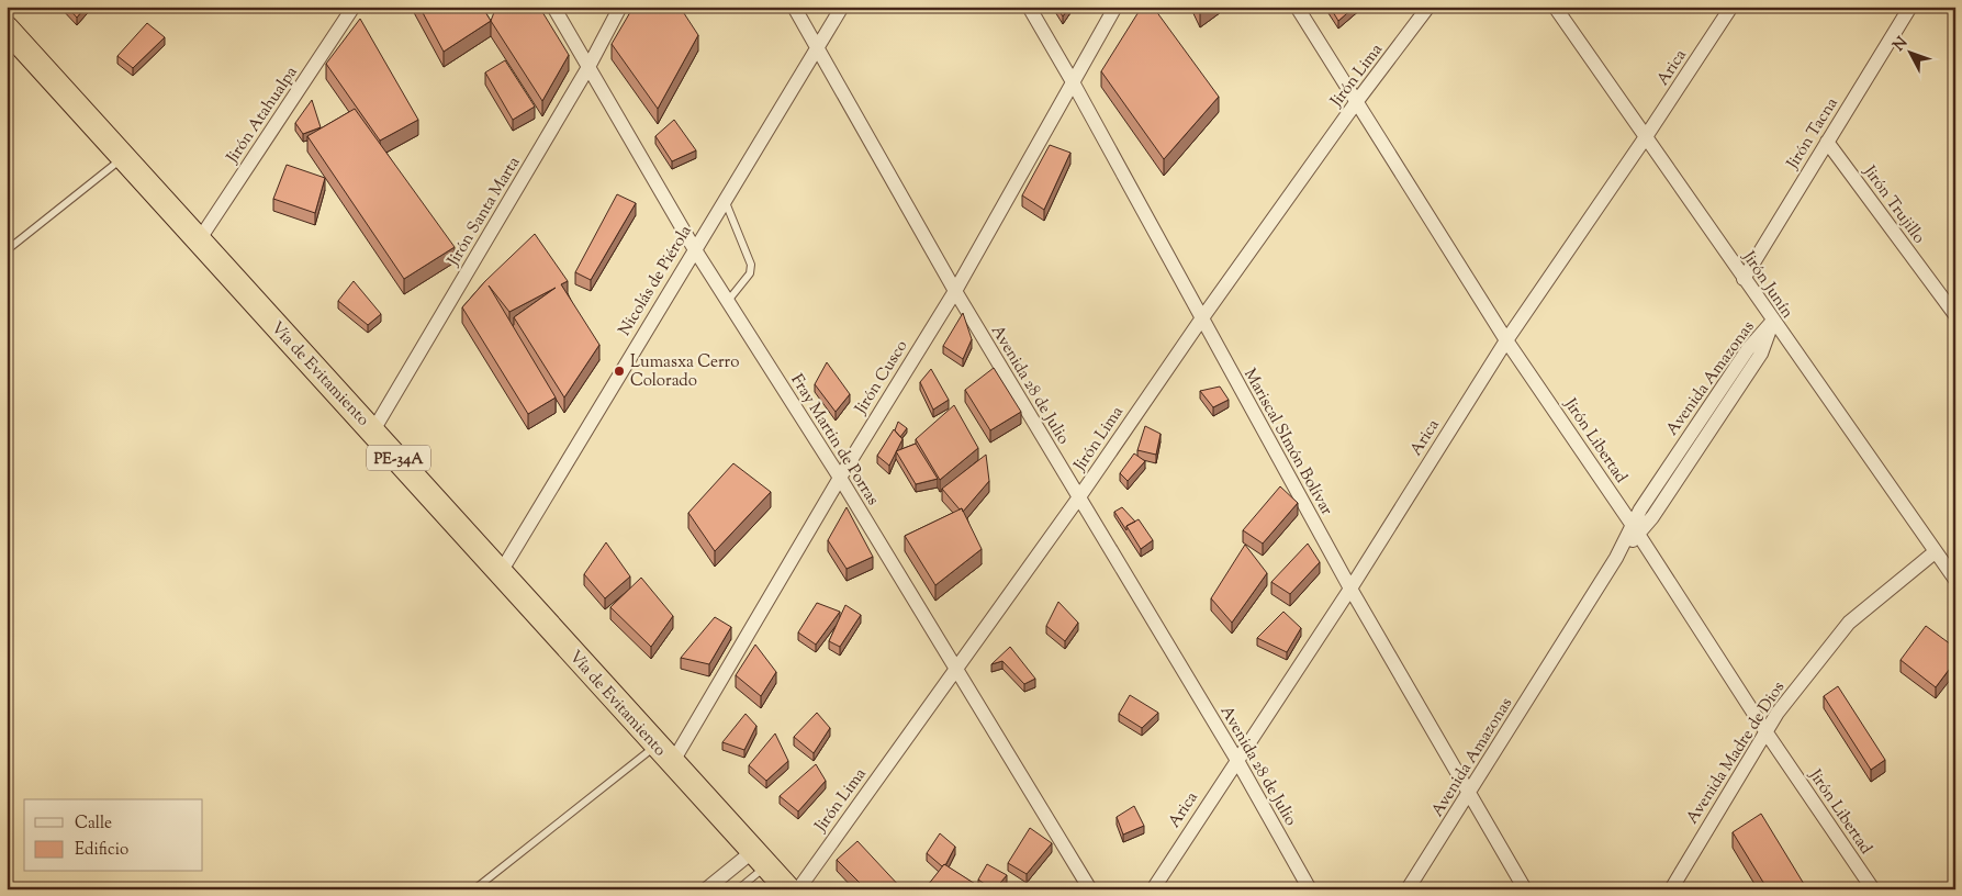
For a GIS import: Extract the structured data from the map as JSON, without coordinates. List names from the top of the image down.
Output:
{
  "streets": {
    "highway": ["Vía de Evitamiento", "PE-34A"],
    "street": [
      "Arica",
      "Jirón Lima",
      "Jirón Atahualpa",
      "Jirón Tacna",
      "Jirón Trujillo",
      "Jirón Santa Marta",
      "Nicolás de Piérola",
      "Jirón Junín",
      "Jirón Cusco",
      "Avenida Amazonas",
      "Avenida 28 de Julio",
      "Fray Martin de Porras",
      "Jirón Libertad",
      "Mariscal SImón Bolívar",
      "Avenida Madre de Dios"
    ]
  },
  "crossings": [
    ["Arica", "Jirón Junín"],
    ["Arica", "Avenida 28 de Julio"],
    ["Arica", "Jirón Libertad"],
    ["Arica", "Mariscal SImón Bolívar"],
    ["Jirón Lima", "Avenida 28 de Julio"],
    ["Jirón Lima", "Fray Martin de Porras"],
    ["Jirón Lima", "Jirón Libertad"],
    ["Jirón Lima", "Mariscal SImón Bolívar"],
    ["Jirón Atahualpa", "Vía de Evitamiento"],
    ["Jirón Tacna", "Jirón Trujillo"],
    ["Jirón Tacna", "Jirón Junín"],
    ["Jirón Santa Marta", "Vía de Evitamiento"],
    ["Jirón Santa Marta", "Fray Martin de Porras"],
    ["Nicolás de Piérola", "Vía de Evitamiento"],
    ["Nicolás de Piérola", "Avenida 28 de Julio"],
    ["Nicolás de Piérola", "Fray Martin de Porras"],
    ["Jirón Junín", "Avenida Amazonas"],
    ["Jirón Junín", "Avenida Madre de Dios"],
    ["Vía de Evitamiento", "Jirón Cusco"],
    ["Jirón Cusco", "Avenida 28 de Julio"],
    ["Jirón Cusco", "Fray Martin de Porras"],
    ["Jirón Cusco", "Mariscal SImón Bolívar"],
    ["Avenida Amazonas", "Jirón Libertad"],
    ["Avenida Amazonas", "Mariscal SImón Bolívar"],
    ["Jirón Libertad", "Avenida Madre de Dios"]
  ],
  "places": ["Lumasxa Cerro Colorado"],
  "legend": ["Calle", "Edificio"],
  "north": "top left"
}
